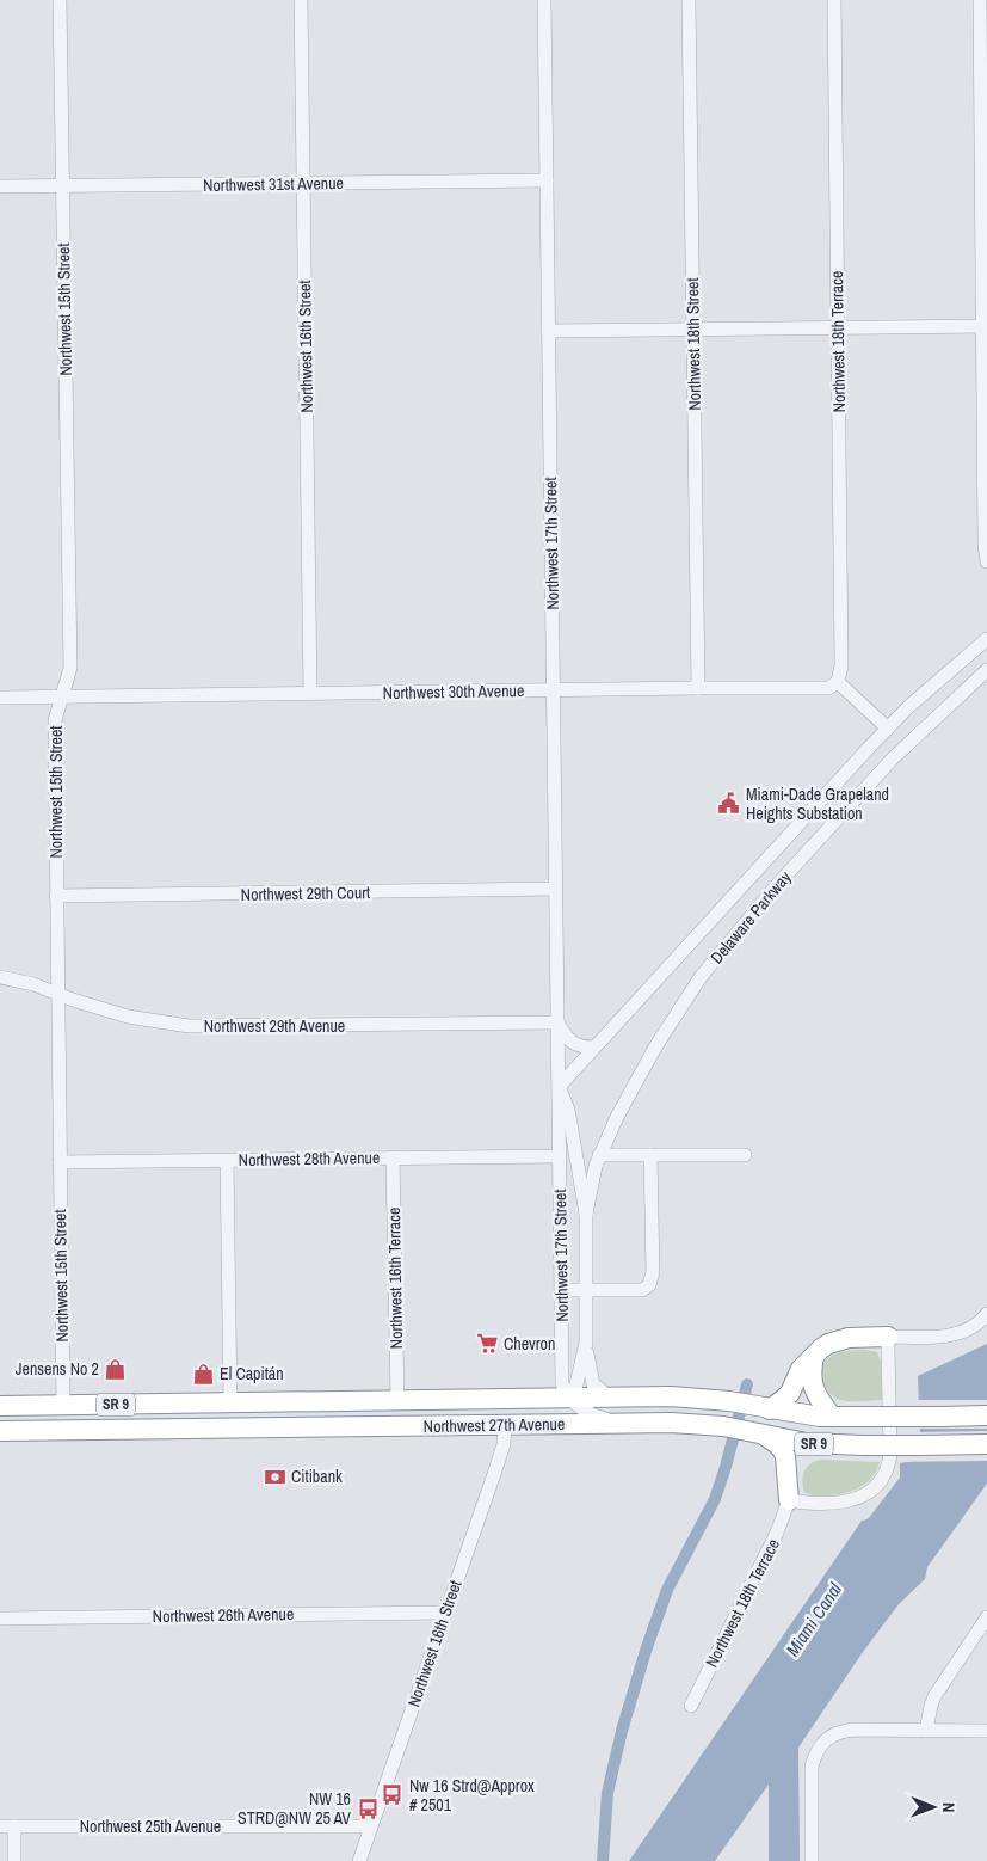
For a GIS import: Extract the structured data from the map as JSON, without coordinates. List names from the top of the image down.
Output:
{
  "streets": {
    "highway": ["SR 9", "Northwest 27th Avenue"],
    "street": [
      "Northwest 31st Avenue",
      "Northwest 15th Street",
      "Northwest 18th Terrace",
      "Northwest 18th Street",
      "Northwest 16th Street",
      "Northwest 17th Street",
      "Northwest 30th Avenue",
      "Northwest 29th Court",
      "Delaware Parkway",
      "Northwest 29th Avenue",
      "Northwest 28th Avenue",
      "Northwest 16th Terrace",
      "Northwest 26th Avenue",
      "Northwest 25th Avenue"
    ]
  },
  "crossings": [
    ["Northwest 31st Avenue", "Northwest 15th Street"],
    ["Northwest 31st Avenue", "Northwest 16th Street"],
    ["Northwest 31st Avenue", "Northwest 17th Street"],
    ["Northwest 15th Street", "Northwest 30th Avenue"],
    ["Northwest 15th Street", "Northwest 29th Court"],
    ["Northwest 15th Street", "Northwest 29th Avenue"],
    ["Northwest 15th Street", "Northwest 28th Avenue"],
    ["Northwest 15th Street", "Northwest 27th Avenue"],
    ["Northwest 18th Terrace", "Northwest 30th Avenue"],
    ["Northwest 18th Street", "Northwest 30th Avenue"],
    ["Northwest 16th Street", "Northwest 30th Avenue"],
    ["Northwest 16th Street", "Northwest 27th Avenue"],
    ["Northwest 16th Street", "Northwest 26th Avenue"],
    ["Northwest 16th Street", "Northwest 25th Avenue"],
    ["Northwest 17th Street", "Northwest 30th Avenue"],
    ["Northwest 17th Street", "Northwest 29th Court"],
    ["Northwest 17th Street", "Delaware Parkway"],
    ["Northwest 17th Street", "Northwest 29th Avenue"],
    ["Northwest 17th Street", "Northwest 28th Avenue"],
    ["Northwest 17th Street", "Northwest 27th Avenue"],
    ["Northwest 28th Avenue", "Northwest 16th Terrace"],
    ["Northwest 16th Terrace", "Northwest 27th Avenue"]
  ],
  "water": ["Miami Canal"],
  "places": {
    "public building": ["Miami-Dade Grapeland Heights Substation"],
    "supermarket": ["Chevron"],
    "shop": ["Jensens No 2", "El Capitán"],
    "bank": ["Citibank"],
    "bus stop": ["Nw 16 Strd@Approx # 2501", "NW 16 STRD@NW 25 AV"]
  },
  "north": "right"
}
